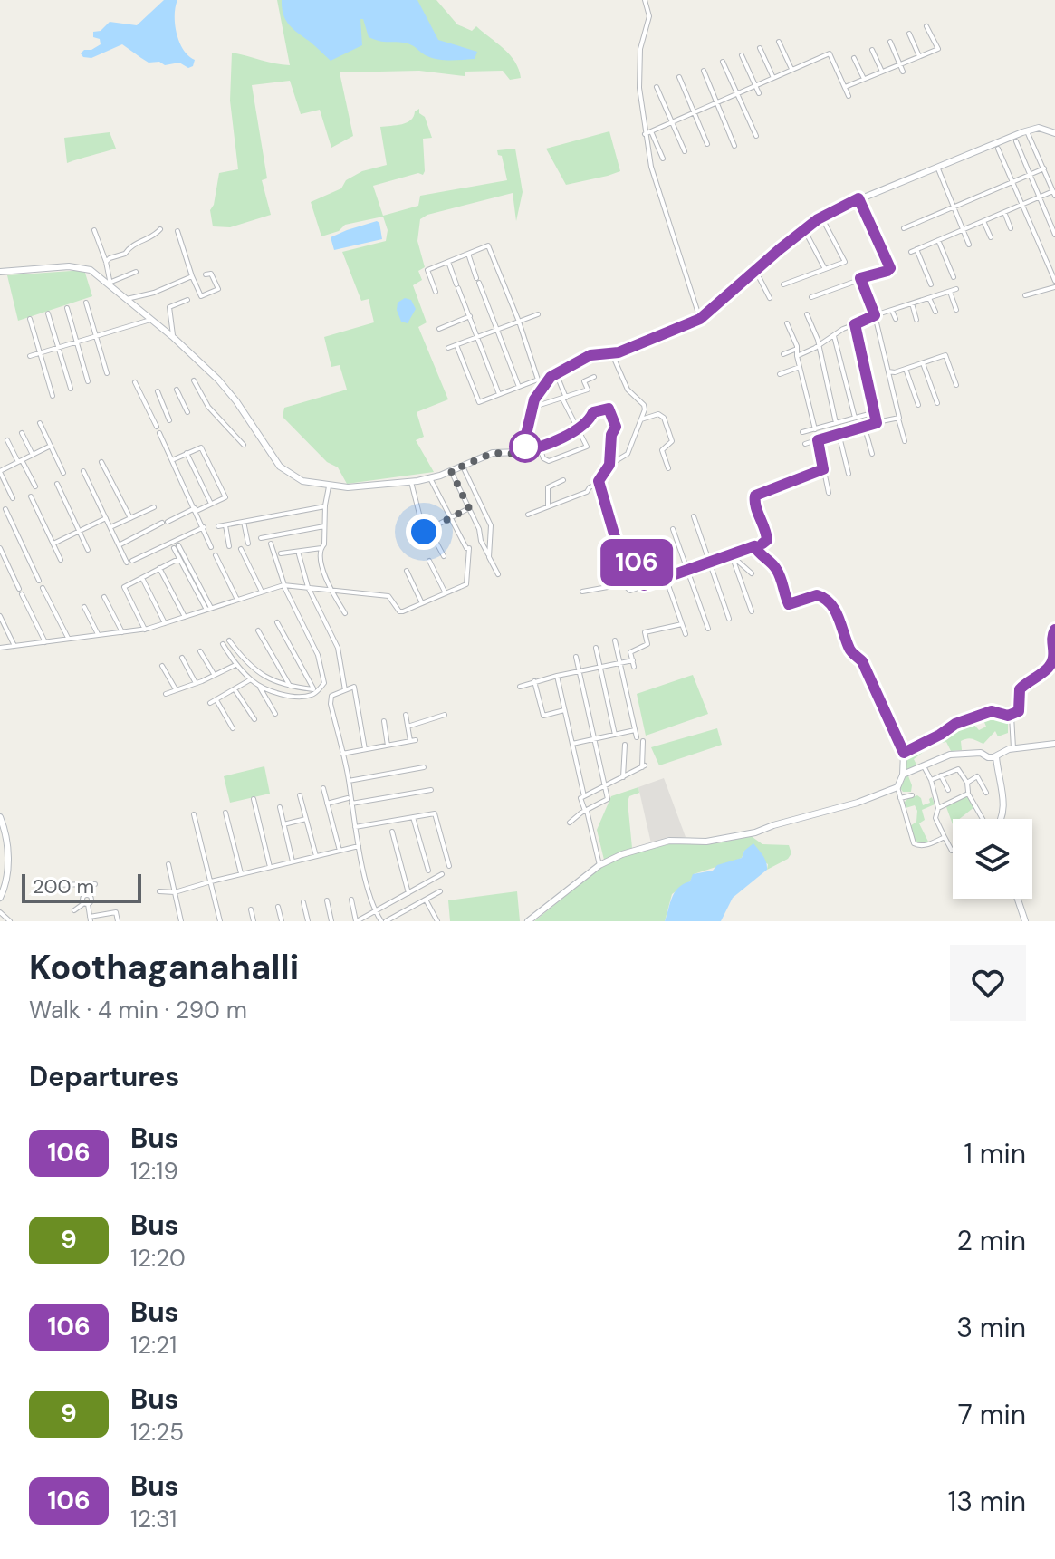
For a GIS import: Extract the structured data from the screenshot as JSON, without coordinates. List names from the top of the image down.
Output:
{
  "lines": ["bus line 106"],
  "scale_bar": "200 m",
  "page": {
    "on_map": "106",
    "scale": "200 m",
    "heading": [
      ["Koothaganahalli", "Walk · 4 min · 290 m"],
      "Departures"
    ],
    "list": [
      {
        "mark": "106",
        "name": "Bus",
        "note": "12:19",
        "value": "1 min"
      },
      {
        "mark": "9",
        "name": "Bus",
        "note": "12:20",
        "value": "2 min"
      },
      {
        "mark": "106",
        "name": "Bus",
        "note": "12:21",
        "value": "3 min"
      },
      {
        "mark": "9",
        "name": "Bus",
        "note": "12:25",
        "value": "7 min"
      },
      {
        "mark": "106",
        "name": "Bus",
        "note": "12:31",
        "value": "13 min"
      }
    ]
  }
}
